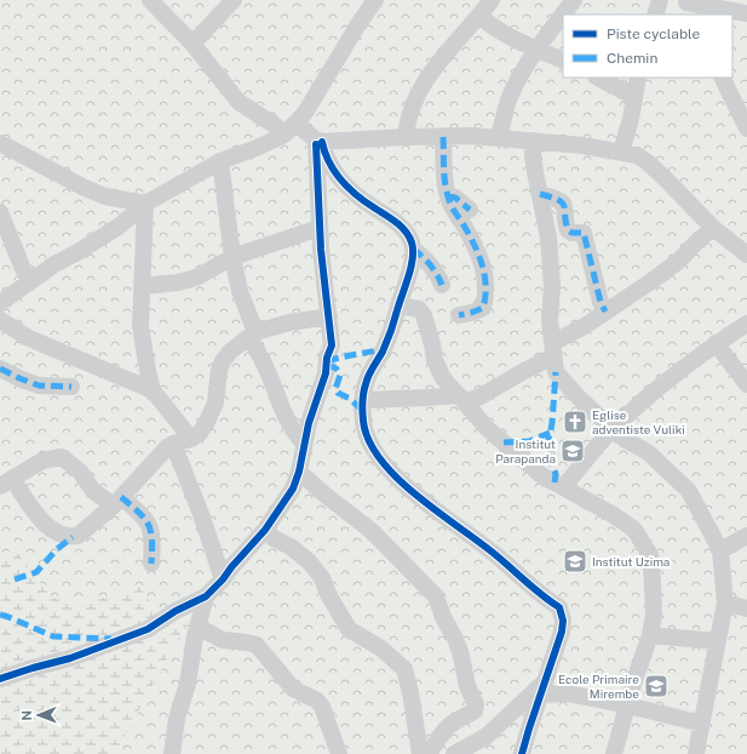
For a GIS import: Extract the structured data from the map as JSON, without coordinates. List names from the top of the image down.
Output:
{
  "places": {
    "church": ["Eglise adventiste Vuliki"],
    "school or university": ["Institut Parapanda", "Institut Uzima", "Ecole Primaire Mirembe"]
  },
  "legend": ["Piste cyclable", "Chemin"],
  "north": "left"
}
